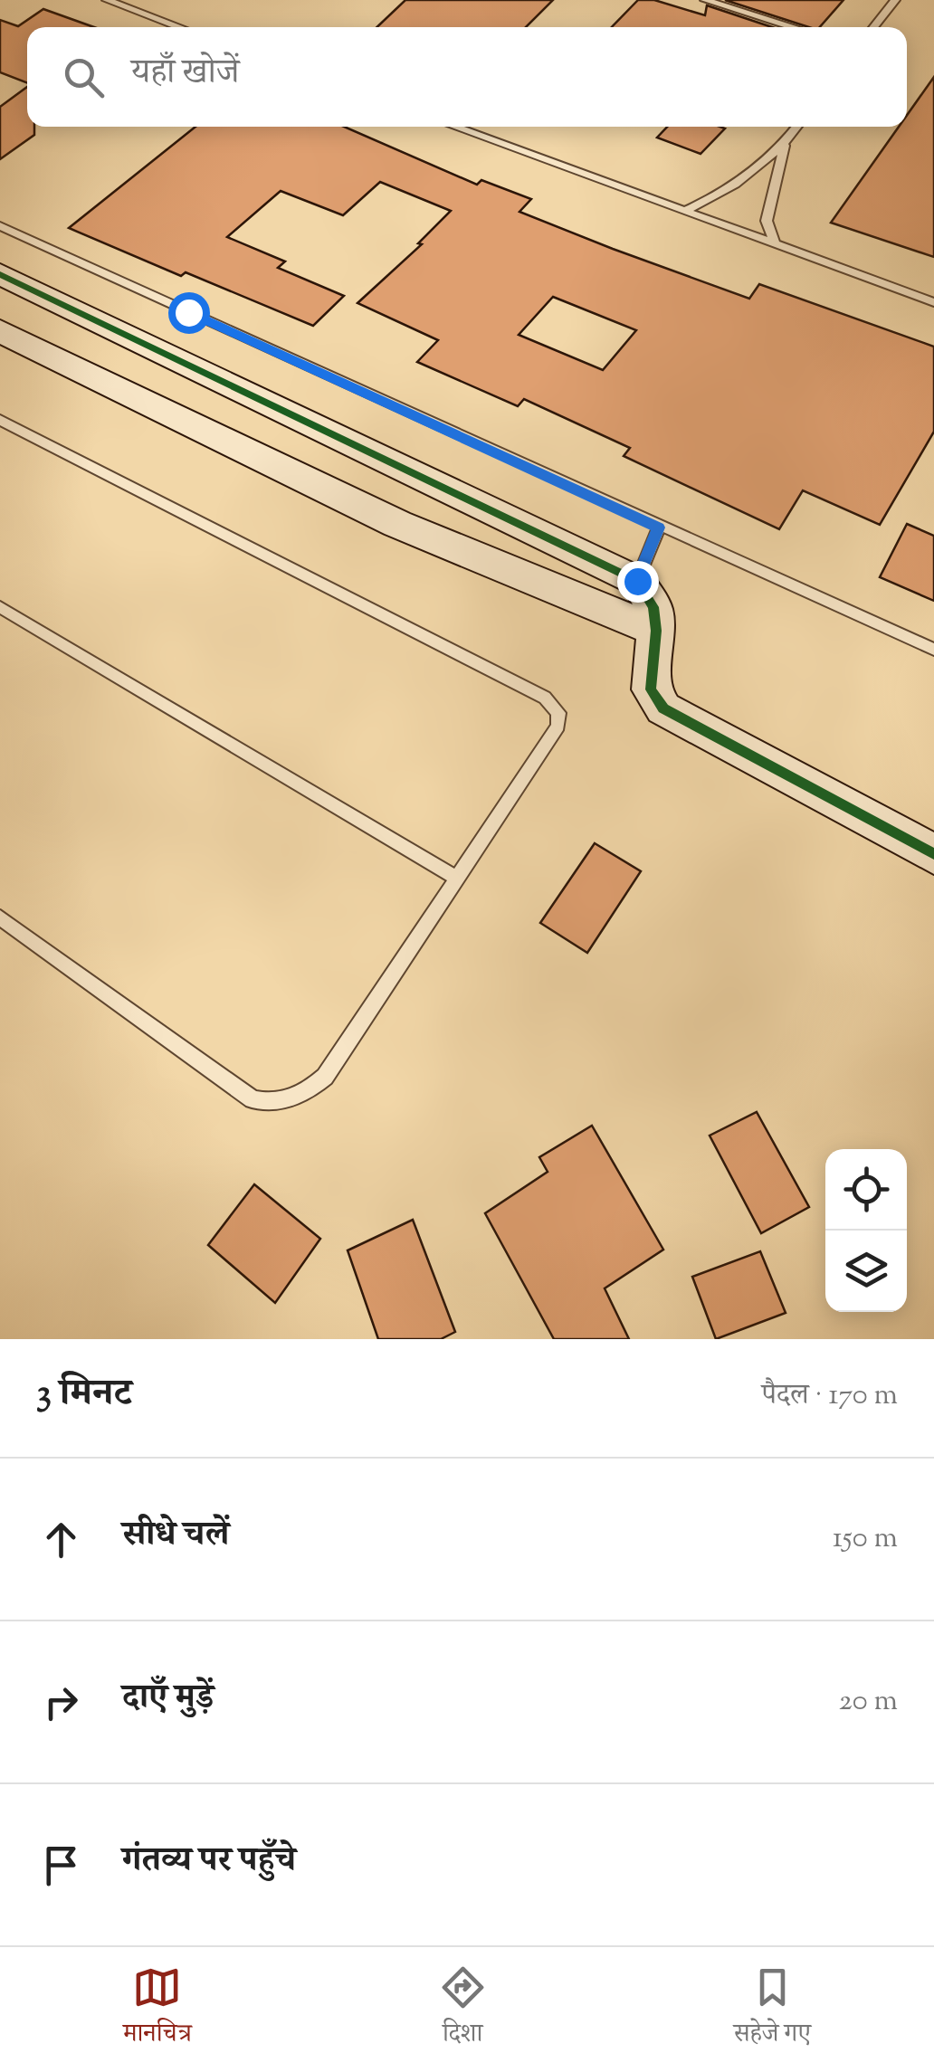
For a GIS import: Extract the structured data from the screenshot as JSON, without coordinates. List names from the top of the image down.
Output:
{
  "page": {
    "search": "यहाँ खोजें",
    "heading": ["3 मिनट", "पैदल · 170 m"],
    "list": [
      ["सीधे चलें", "150 m"],
      ["दाएँ मुड़ें", "20 m"],
      "गंतव्य पर पहुँचे"
    ],
    "nav": ["मानचित्र", "दिशा", "सहेजे गए"]
  }
}
